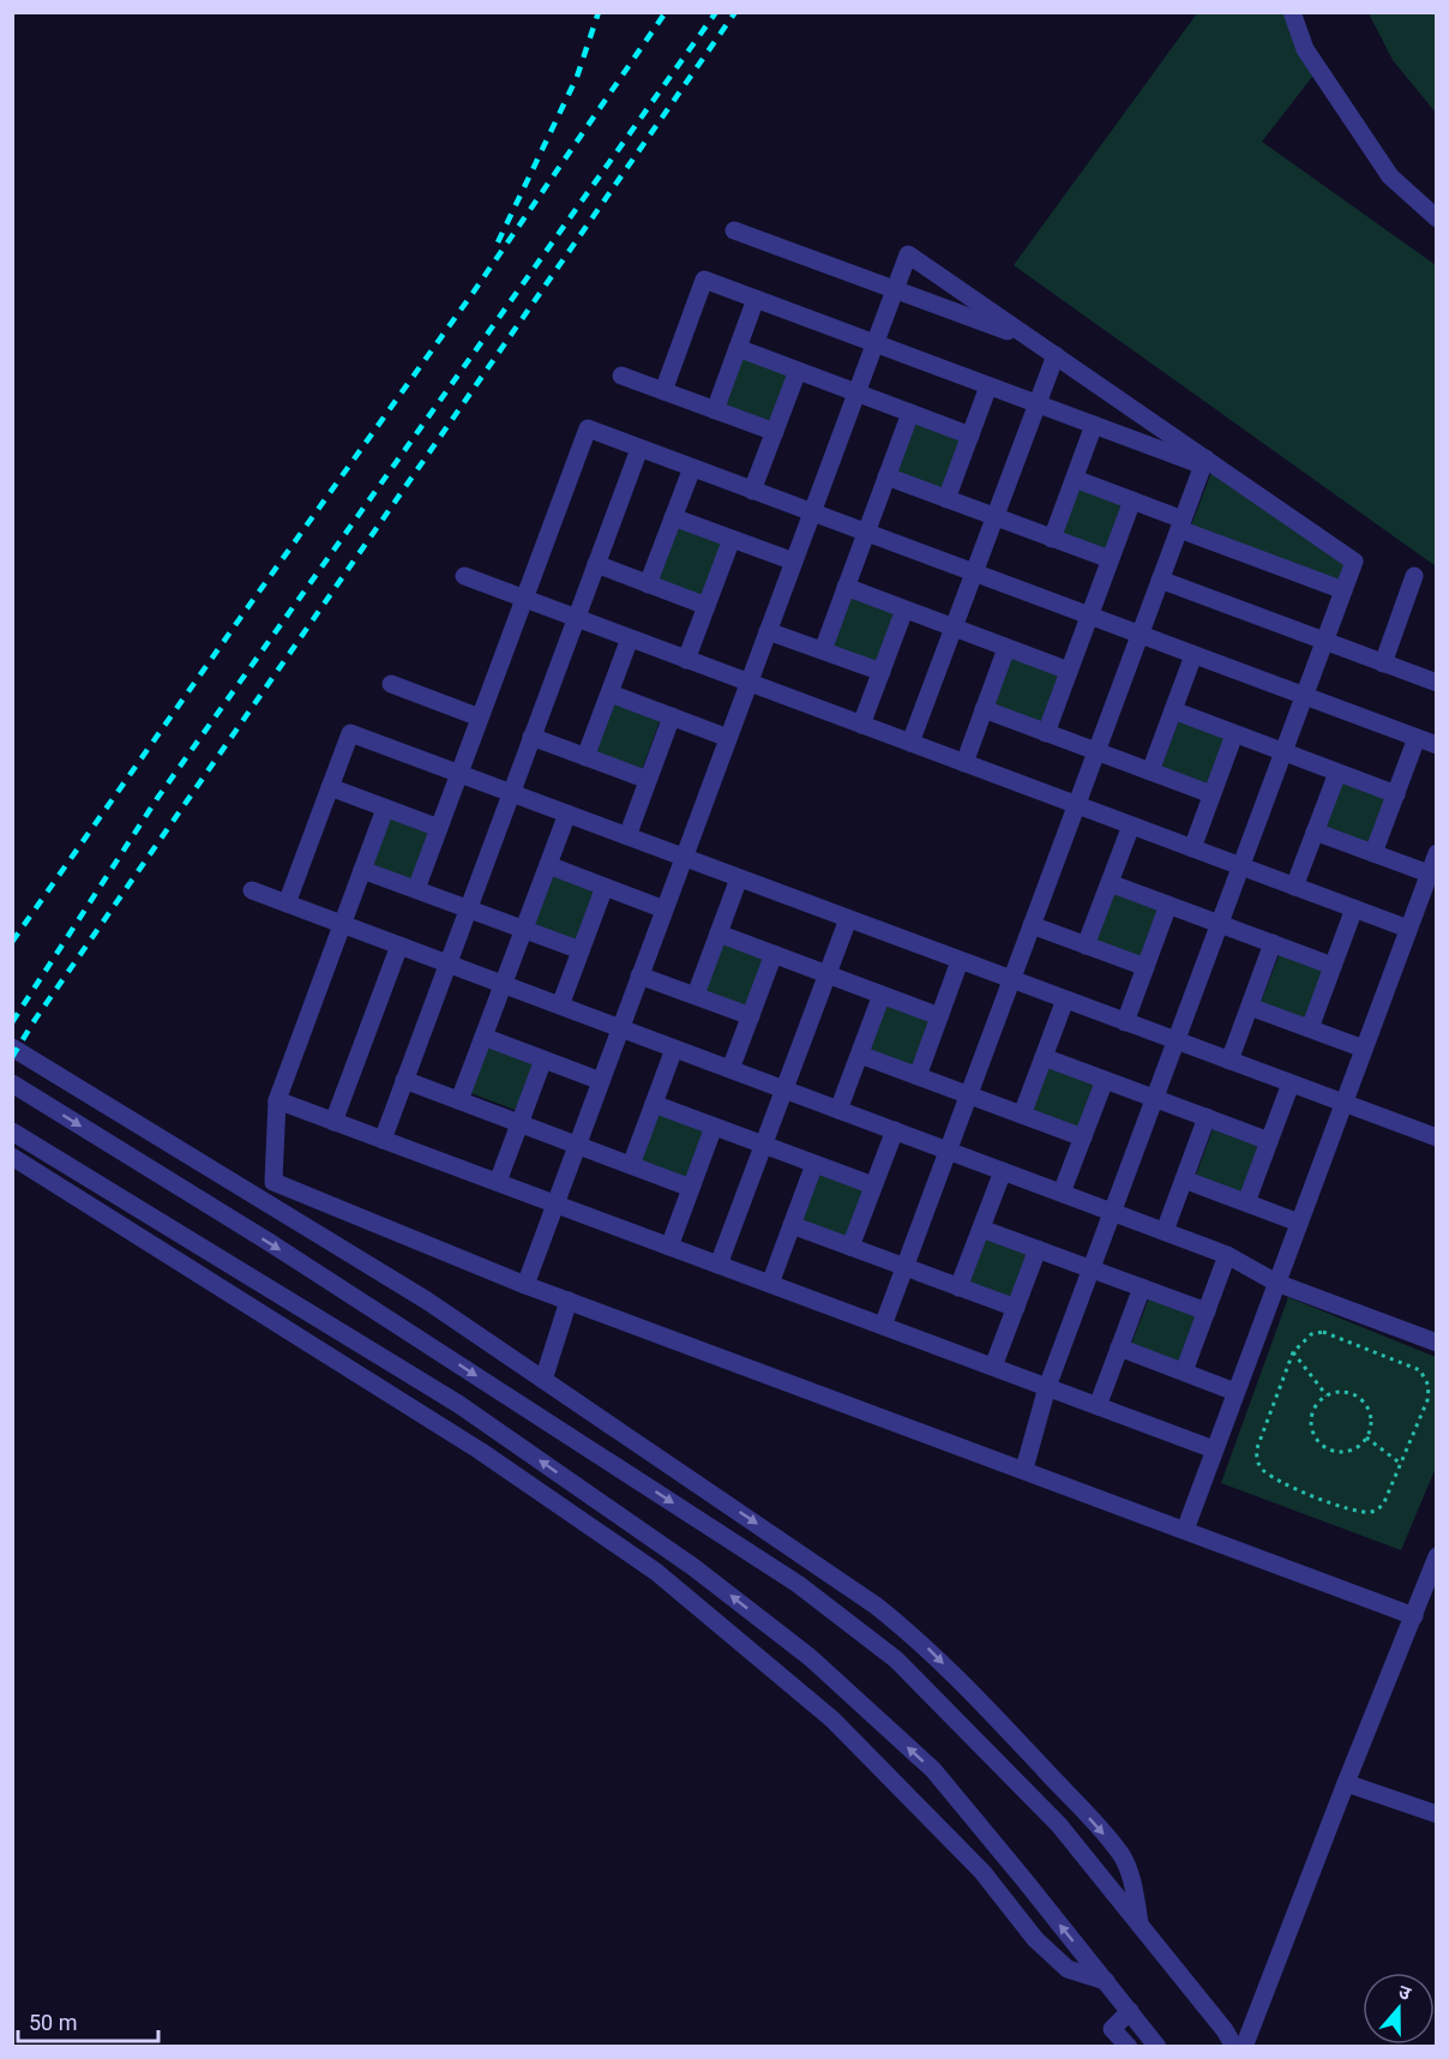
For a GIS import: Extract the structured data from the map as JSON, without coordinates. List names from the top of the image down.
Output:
{
  "scale_bar": "50 m",
  "north": "top"
}
